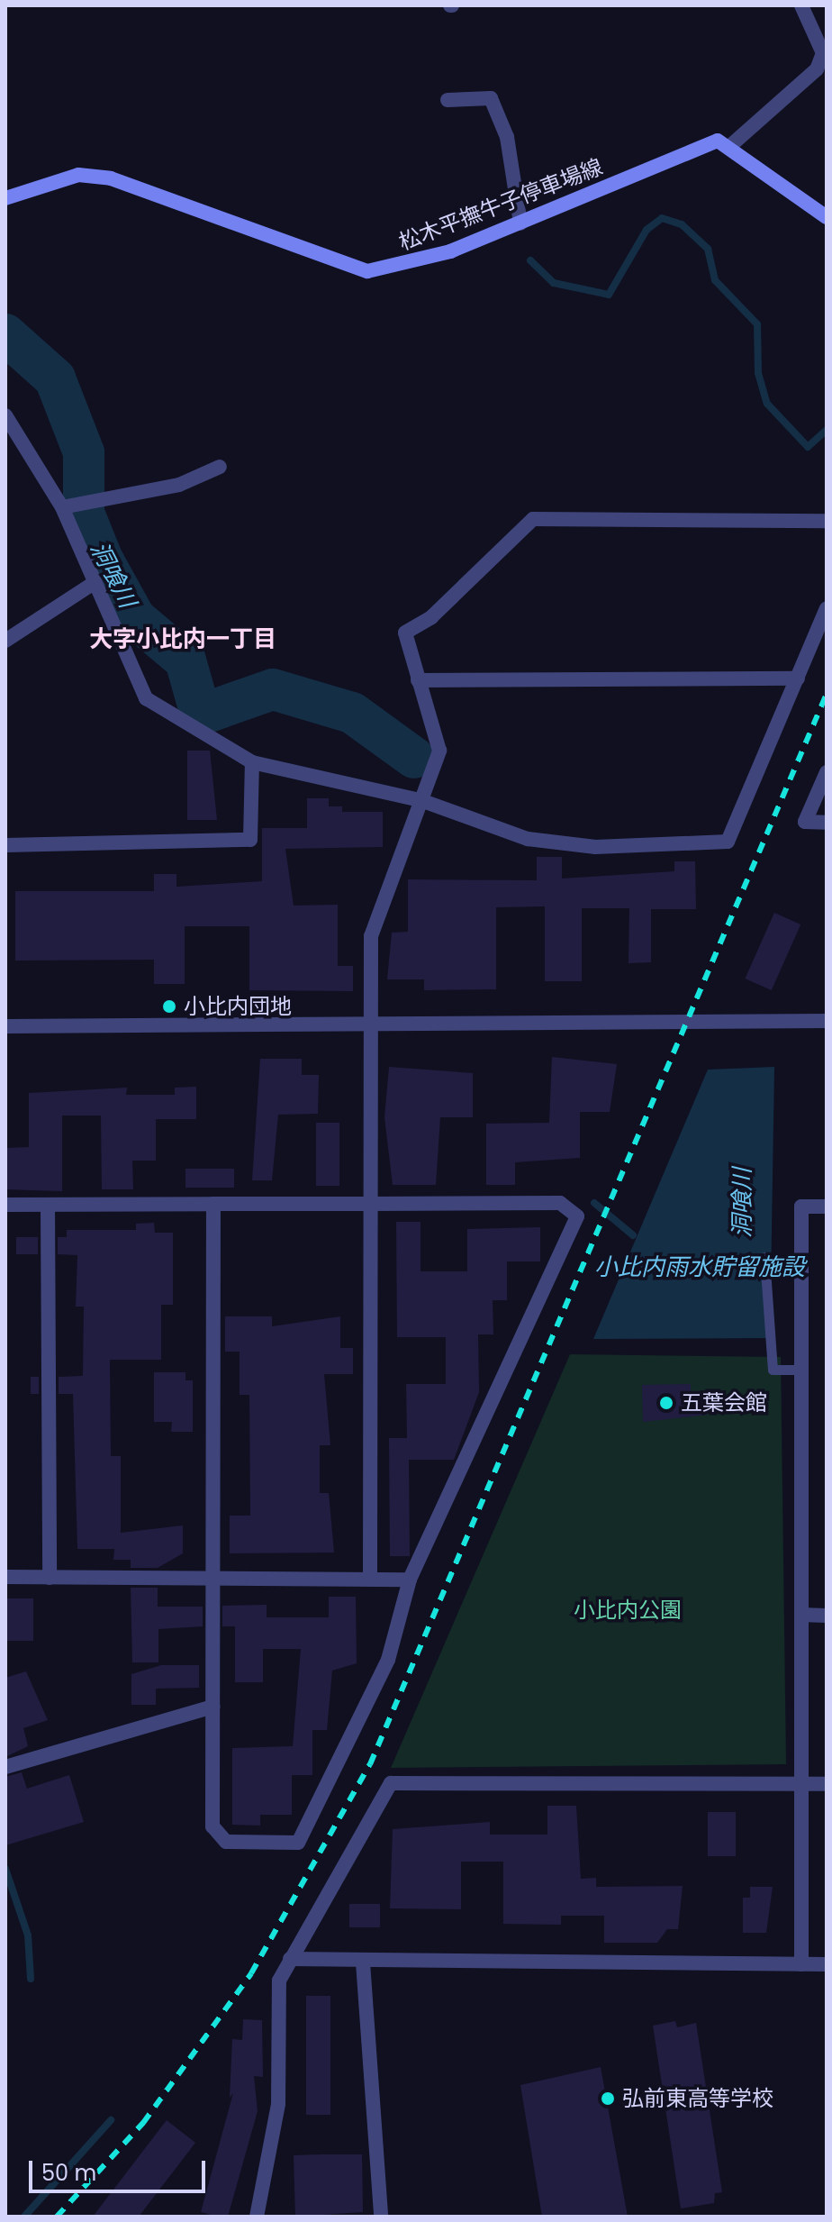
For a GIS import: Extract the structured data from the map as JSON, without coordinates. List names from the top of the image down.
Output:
{
  "streets": {
    "main road": ["松木平撫牛子停車場線"]
  },
  "districts": ["大字小比内一丁目"],
  "water": ["洞喰川", "小比内雨水貯留施設"],
  "parks": ["小比内公園"],
  "places": ["小比内団地", "五葉会館", "弘前東高等学校"],
  "scale_bar": "50 m"
}
